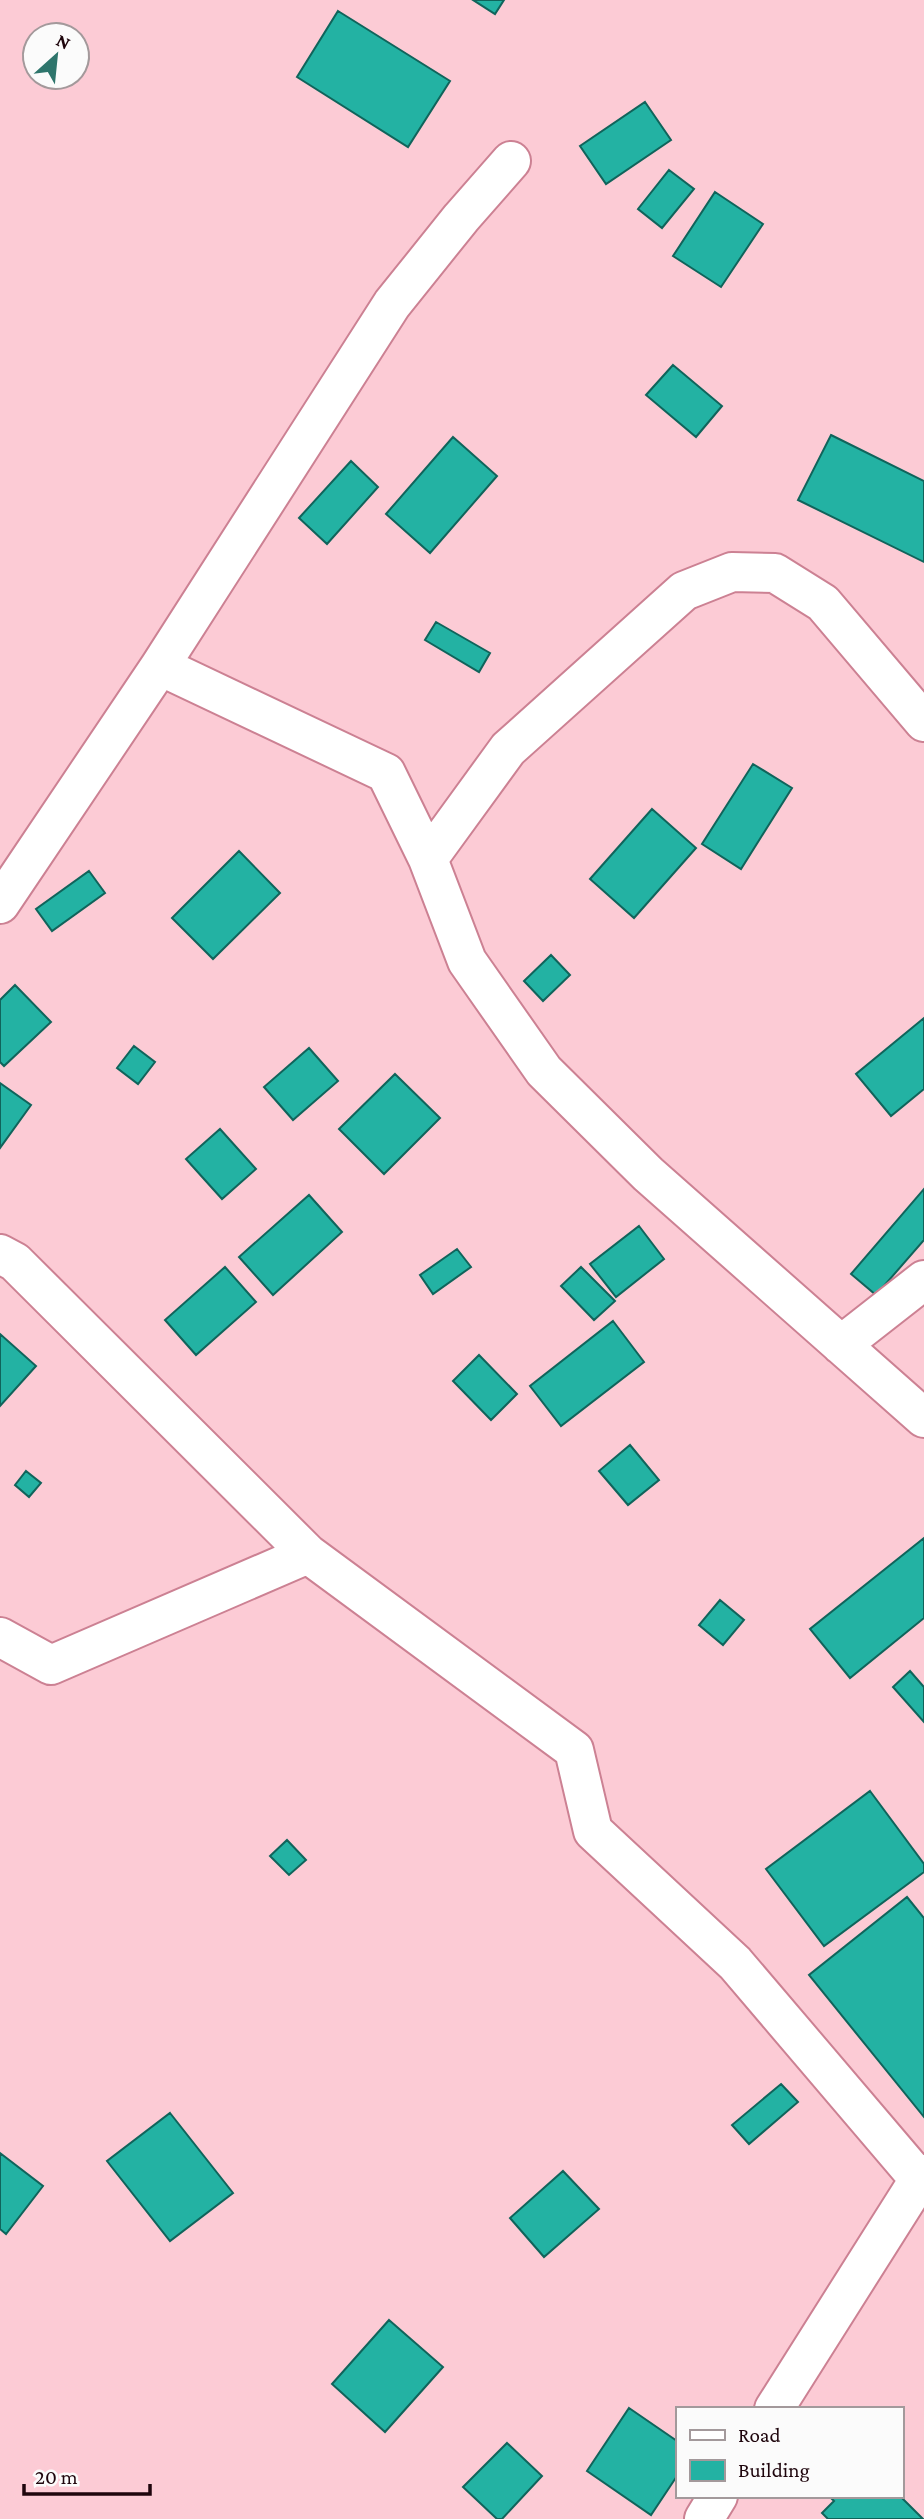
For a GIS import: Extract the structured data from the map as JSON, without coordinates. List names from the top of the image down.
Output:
{
  "legend": ["Road", "Building"],
  "scale_bar": "20 m",
  "north": "top right"
}
